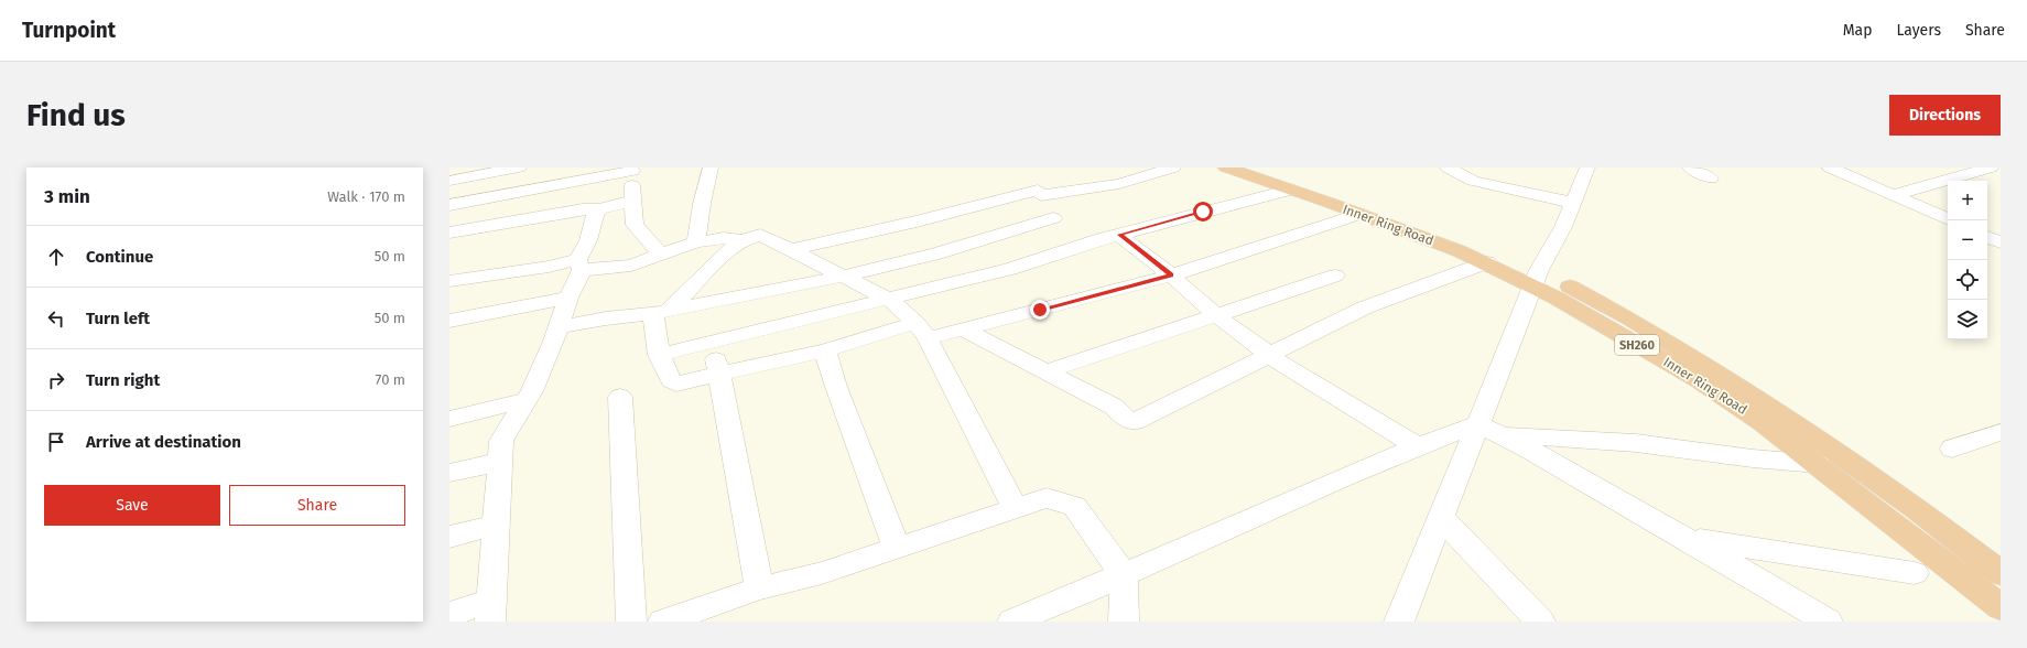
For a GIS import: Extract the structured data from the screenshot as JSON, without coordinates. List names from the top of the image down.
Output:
{
  "streets": {
    "highway": ["Inner Ring Road", "SH260"]
  },
  "page": {
    "header": "Turnpoint",
    "nav": ["Map", "Layers", "Share"],
    "buttons": [
      "Directions",
      ["Save", "Share"]
    ],
    "title": "Find us",
    "heading": ["3 min", "Walk · 170 m"],
    "map_buttons": ["+", "−"],
    "list": [
      ["Continue", "50 m"],
      ["Turn left", "50 m"],
      ["Turn right", "70 m"],
      "Arrive at destination"
    ]
  }
}
